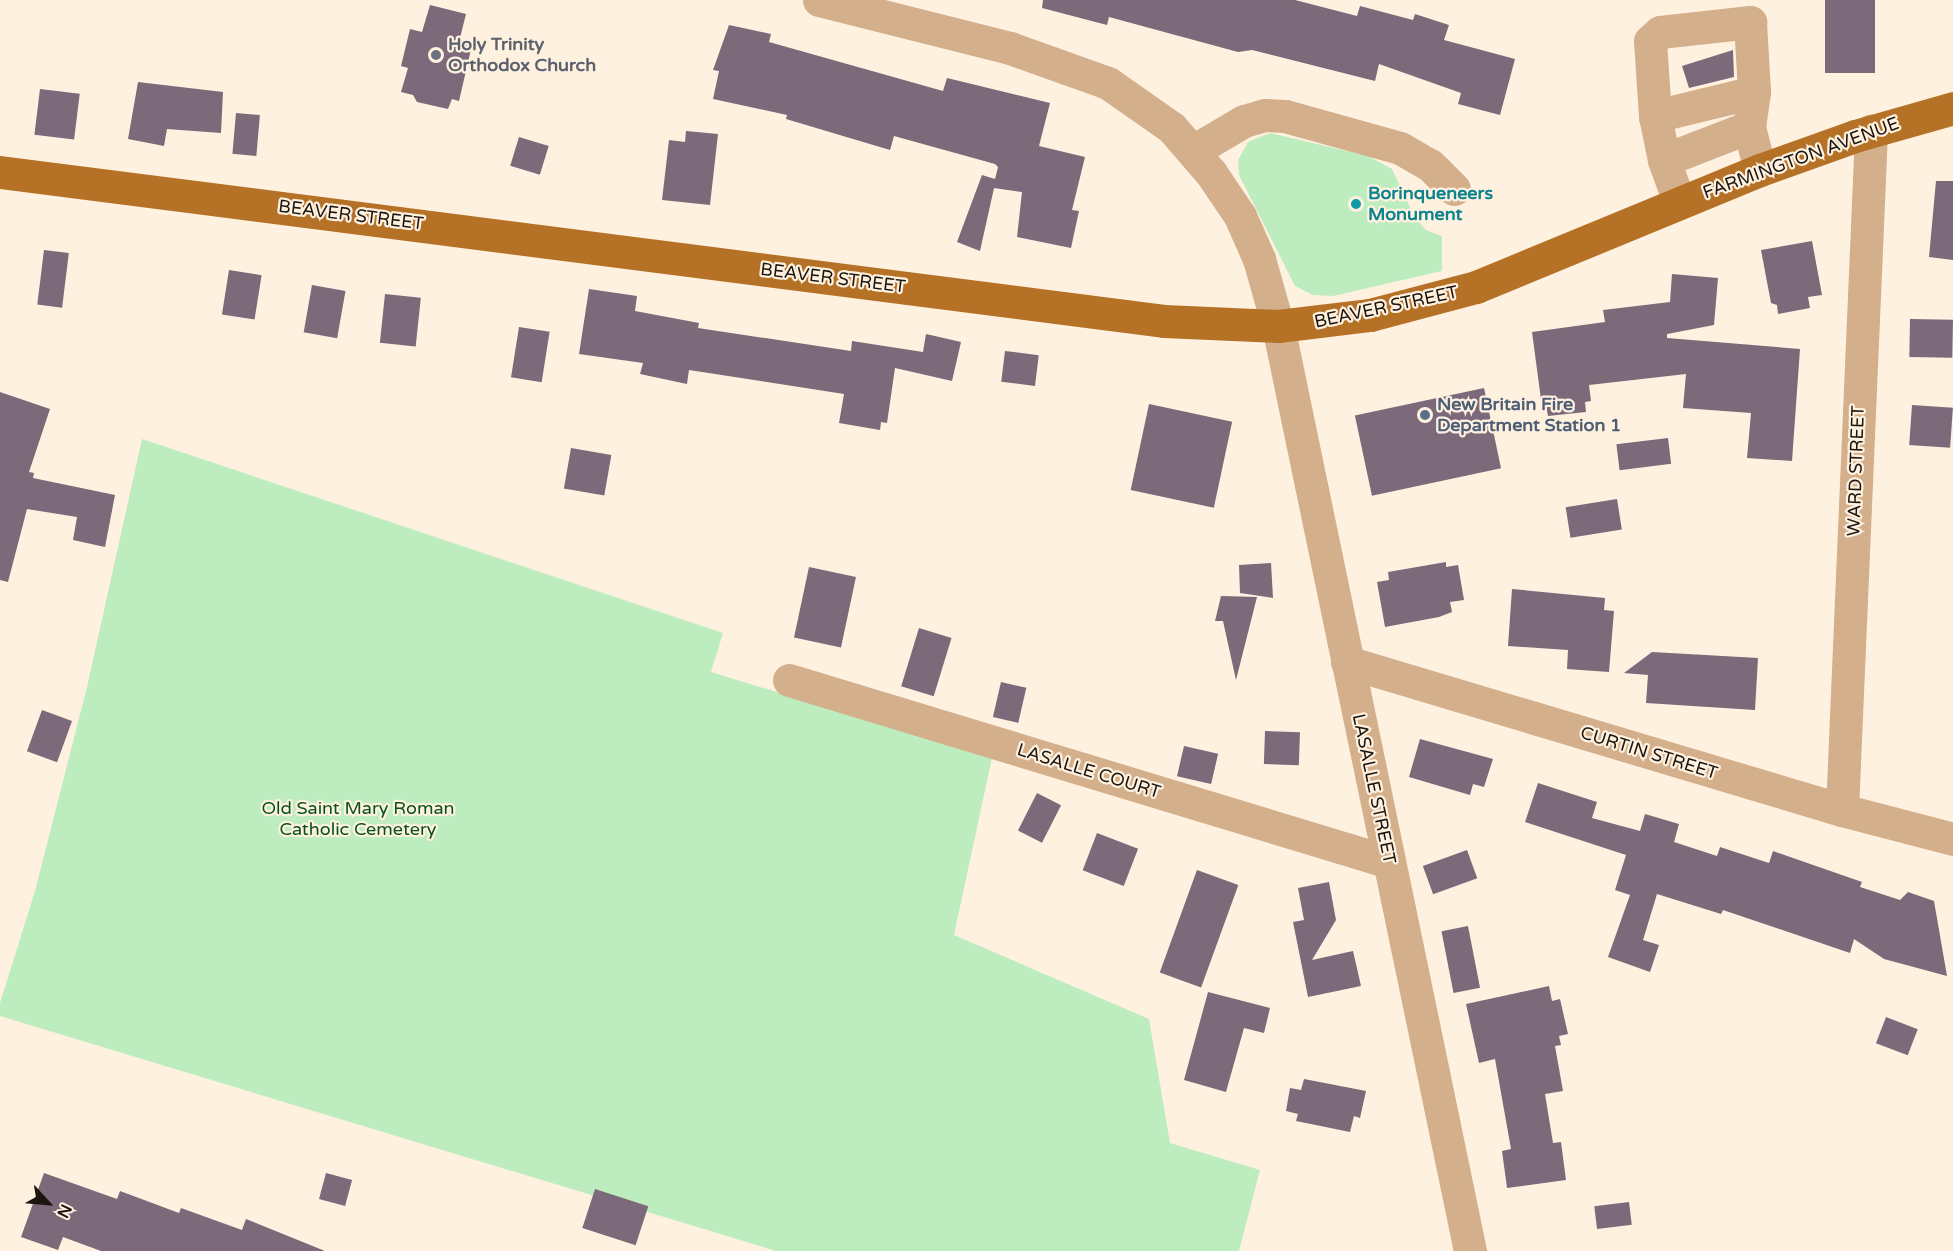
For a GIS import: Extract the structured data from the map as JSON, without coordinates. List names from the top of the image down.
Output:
{
  "streets": {
    "main road": ["FARMINGTON AVENUE", "BEAVER STREET"],
    "street": [
      "WARD STREET",
      "CURTIN STREET",
      "LASALLE COURT",
      "LASALLE STREET"
    ]
  },
  "crossings": [
    ["FARMINGTON AVENUE", "BEAVER STREET"],
    ["FARMINGTON AVENUE", "WARD STREET"],
    ["BEAVER STREET", "LASALLE STREET"],
    ["WARD STREET", "CURTIN STREET"],
    ["CURTIN STREET", "LASALLE STREET"],
    ["LASALLE COURT", "LASALLE STREET"]
  ],
  "parks": ["Old Saint Mary Roman Catholic Cemetery"],
  "places": ["Holy Trinity Orthodox Church", "Borinqueneers Monument", "New Britain Fire Department Station 1"],
  "north": "bottom right"
}
